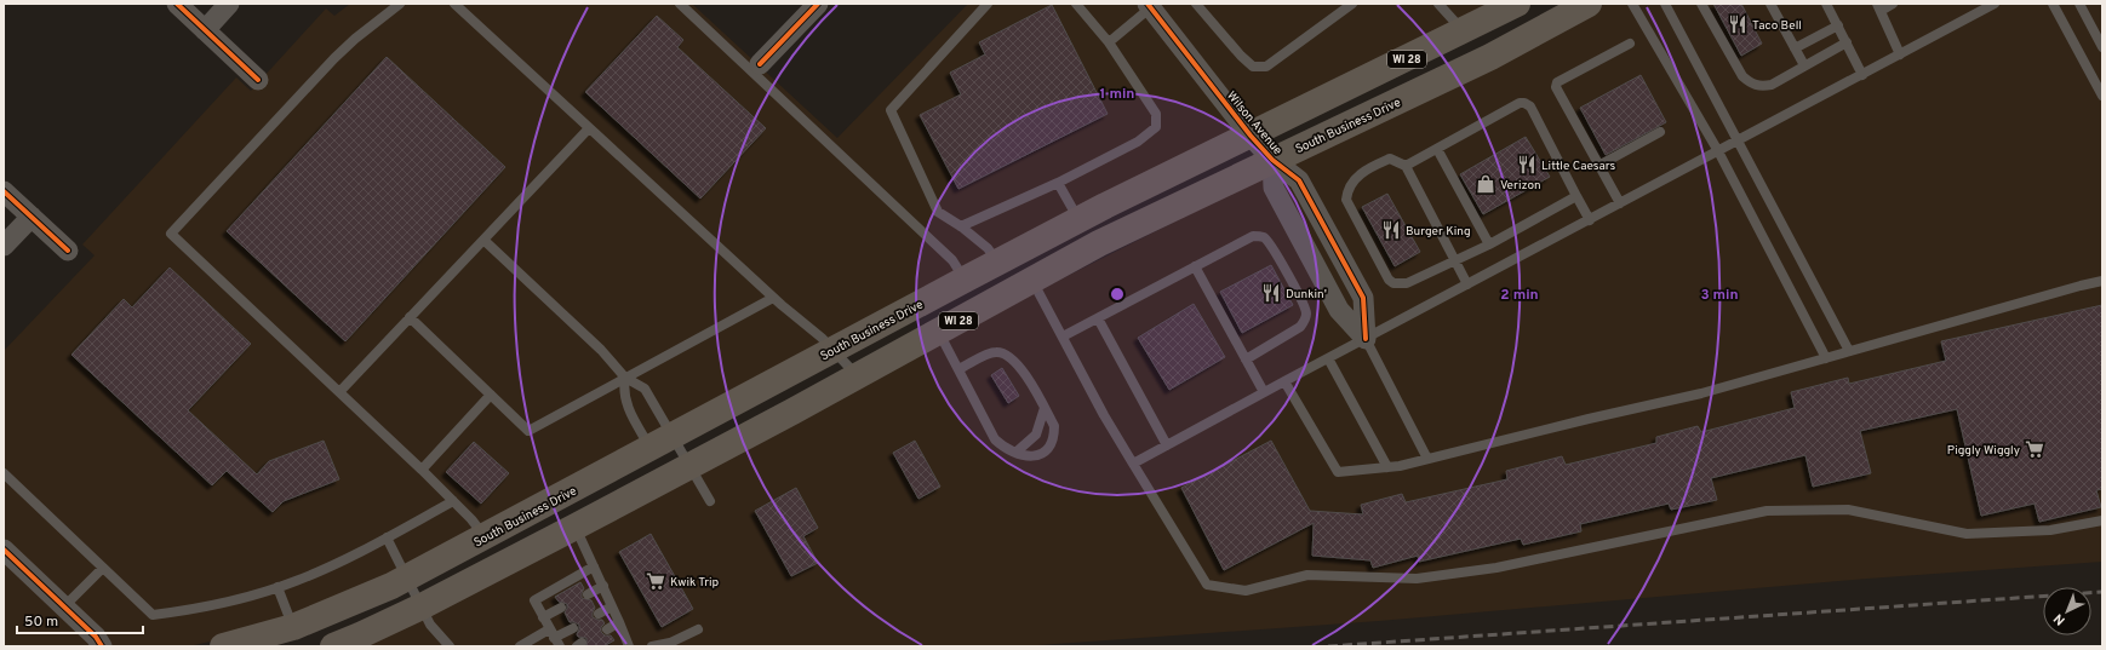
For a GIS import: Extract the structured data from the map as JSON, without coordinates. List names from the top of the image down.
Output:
{
  "streets": {
    "main road": ["WI 28", "South Business Drive"],
    "street": ["Wilson Avenue"]
  },
  "crossings": [
    ["Wilson Avenue", "South Business Drive"]
  ],
  "places": {
    "restaurant": [
      "Taco Bell",
      "Little Caesars",
      "Burger King",
      "Dunkin'"
    ],
    "shop": ["Verizon"],
    "supermarket": ["Piggly Wiggly", "Kwik Trip"]
  },
  "scale_bar": "50 m",
  "north": "bottom left",
  "rings": ["1 min", "2 min", "3 min"]
}
